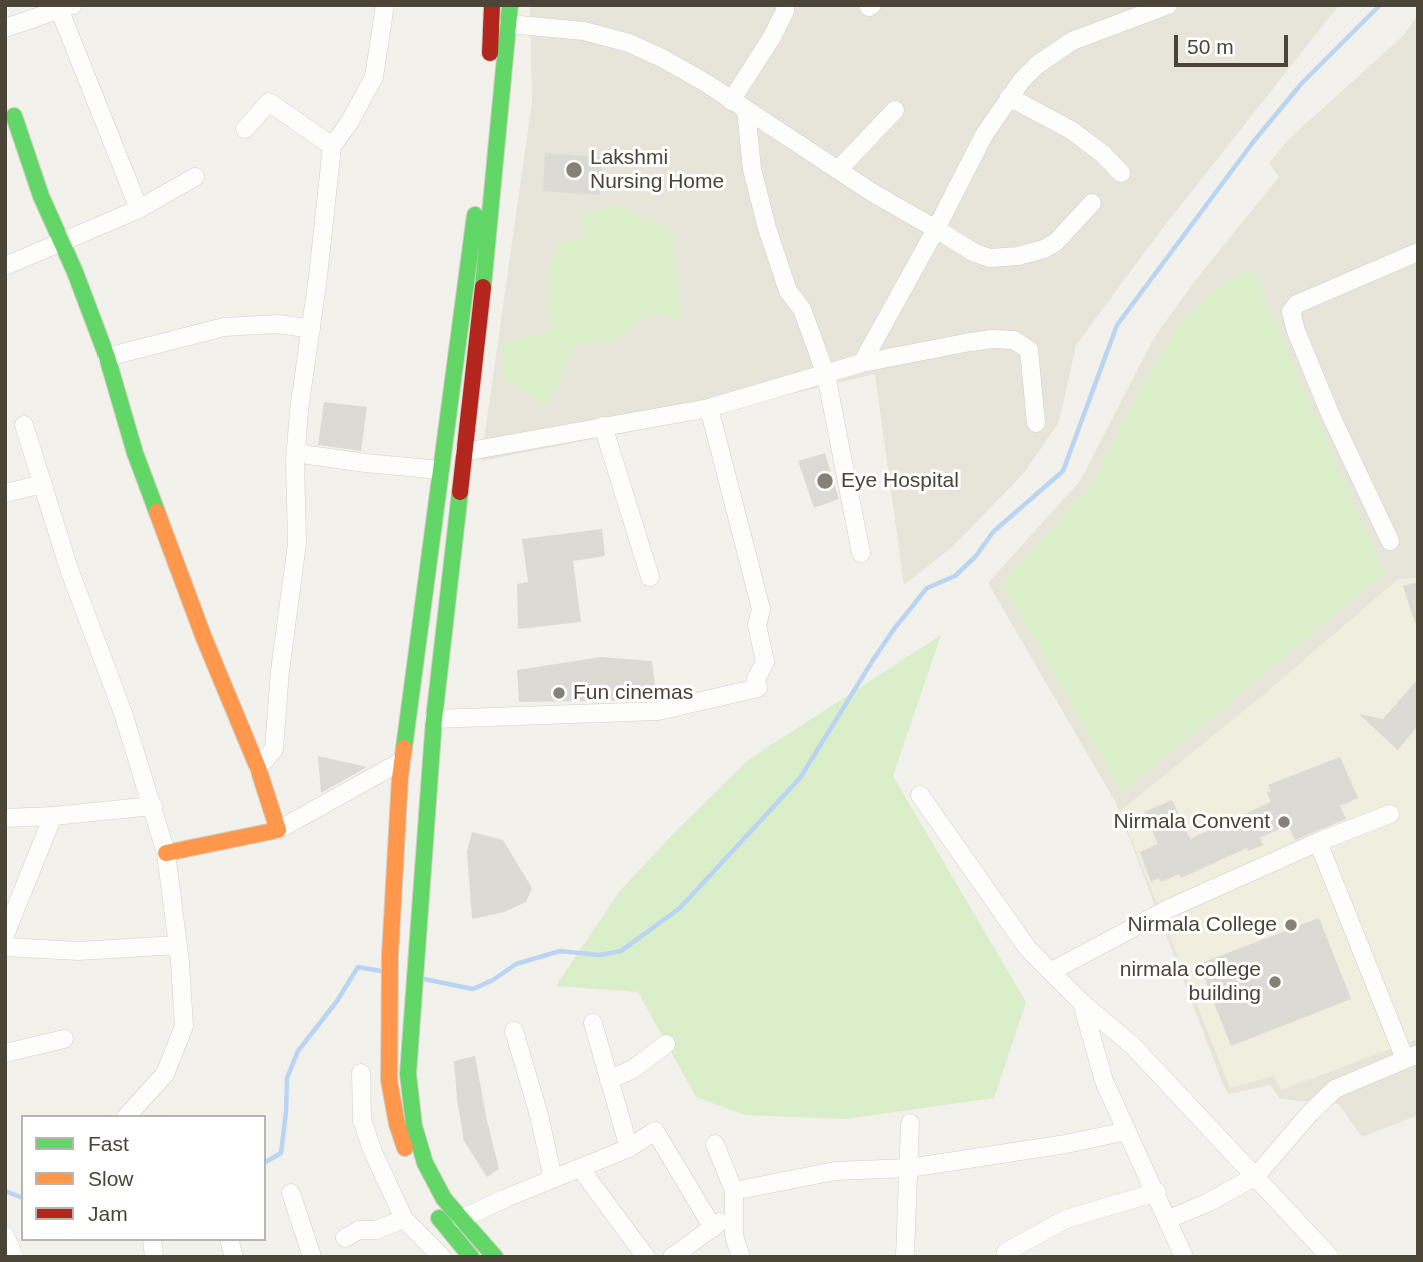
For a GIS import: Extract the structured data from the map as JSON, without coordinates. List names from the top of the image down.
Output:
{
  "places": [
    "Lakshmi Nursing Home",
    "Eye Hospital",
    "Fun cinemas",
    "Nirmala Convent",
    "Nirmala College",
    "nirmala college building"
  ],
  "legend": ["Fast", "Slow", "Jam"],
  "scale_bar": "50 m"
}
